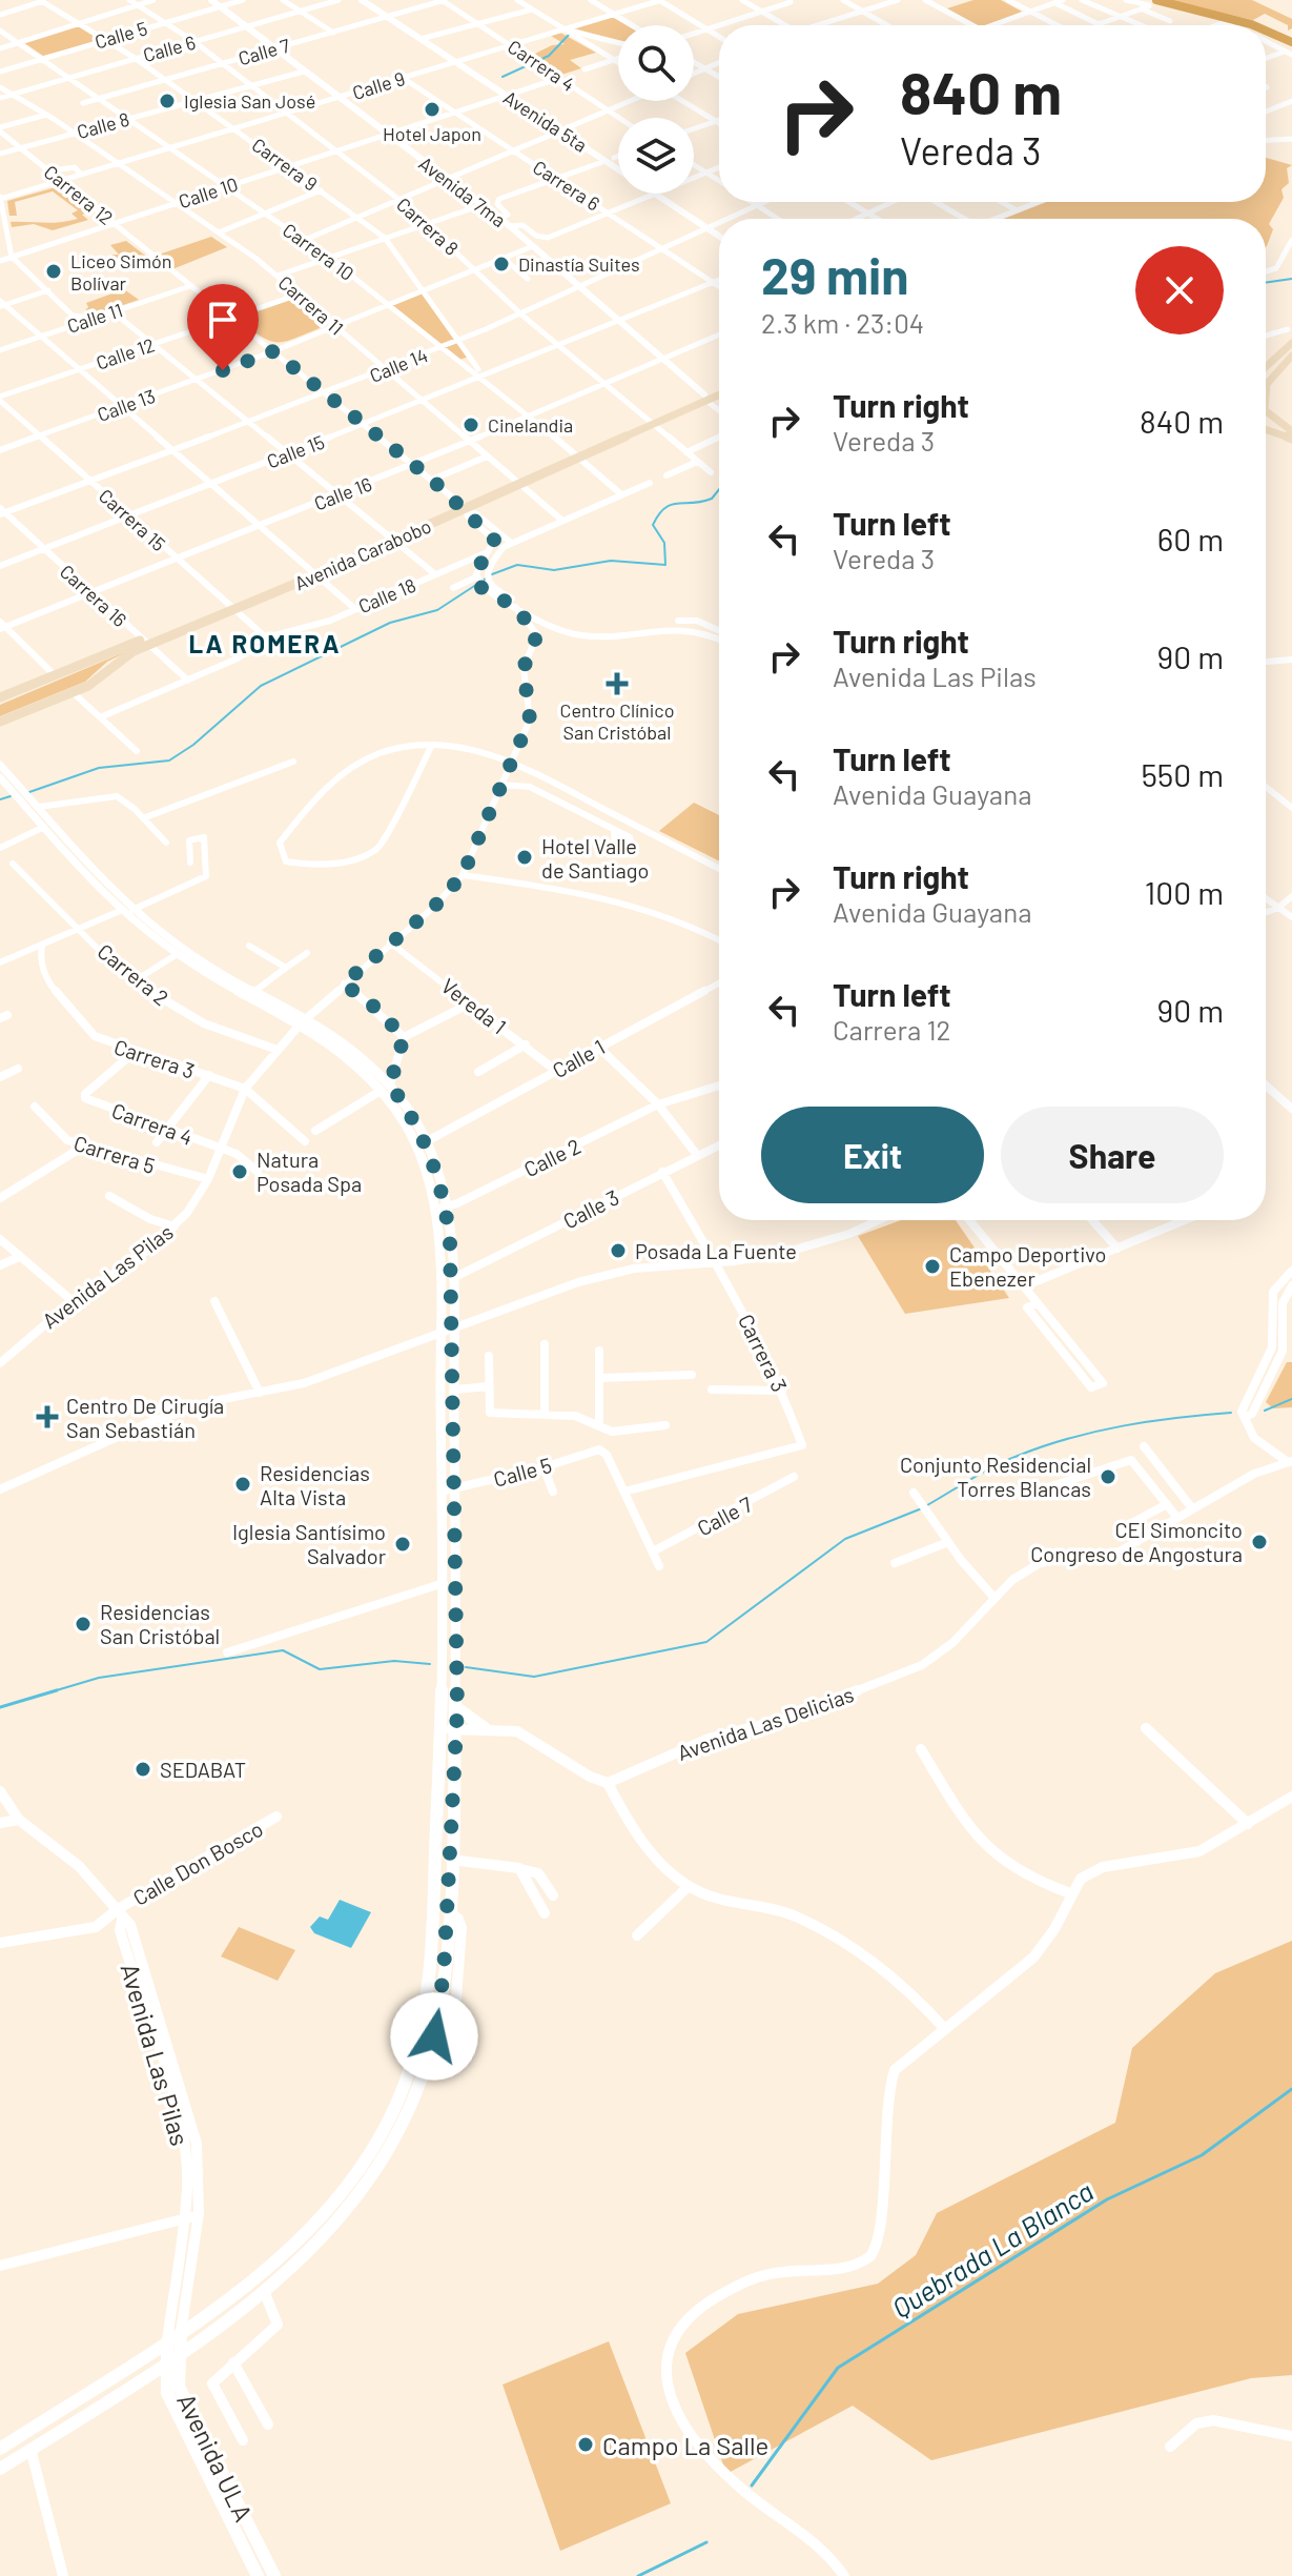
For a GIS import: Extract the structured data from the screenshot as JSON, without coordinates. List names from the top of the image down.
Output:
{
  "streets": {
    "main road": ["Avenida Carabobo"],
    "street": [
      "Calle 5",
      "Calle 6",
      "Calle 7",
      "Carrera 4",
      "Calle 9",
      "Avenida 5ta",
      "Calle 8",
      "Carrera 9",
      "Carrera 6",
      "Avenida 7ma",
      "Calle 10",
      "Carrera 12",
      "Carrera 8",
      "Carrera 10",
      "Carrera 11",
      "Calle 11",
      "Calle 12",
      "Calle 14",
      "Calle 13",
      "Calle 15",
      "Calle 16",
      "Carrera 15",
      "Carrera 16",
      "Calle 18",
      "Carrera 2",
      "Vereda 1",
      "Carrera 3",
      "Calle 1",
      "Carrera 5",
      "Calle 2",
      "Calle 3",
      "Avenida Las Pilas",
      "Avenida Las Delicias",
      "Calle Don Bosco",
      "Avenida ULA"
    ]
  },
  "crossings": [
    ["Calle 5", "Carrera 9"],
    ["Calle 5", "Avenida 7ma"],
    ["Calle 5", "Carrera 8"],
    ["Calle 5", "Carrera 10"],
    ["Calle 5", "Carrera 3"],
    ["Calle 6", "Carrera 9"],
    ["Calle 6", "Avenida 7ma"],
    ["Calle 6", "Carrera 8"],
    ["Calle 6", "Carrera 10"],
    ["Calle 6", "Carrera 11"],
    ["Calle 7", "Carrera 4"],
    ["Calle 7", "Avenida 5ta"],
    ["Calle 7", "Carrera 9"],
    ["Calle 7", "Avenida 7ma"],
    ["Calle 7", "Carrera 8"],
    ["Calle 7", "Carrera 10"],
    ["Carrera 4", "Calle 9"],
    ["Carrera 4", "Calle 10"],
    ["Carrera 4", "Carrera 3"],
    ["Carrera 4", "Avenida Las Pilas"],
    ["Calle 9", "Avenida 5ta"],
    ["Calle 9", "Carrera 9"],
    ["Calle 9", "Carrera 6"],
    ["Calle 9", "Avenida 7ma"],
    ["Calle 9", "Carrera 12"],
    ["Calle 9", "Carrera 8"],
    ["Calle 9", "Carrera 10"],
    ["Calle 9", "Carrera 11"],
    ["Avenida 5ta", "Calle 10"],
    ["Avenida 5ta", "Calle 14"],
    ["Calle 8", "Carrera 9"],
    ["Calle 8", "Avenida 7ma"],
    ["Calle 8", "Carrera 12"],
    ["Calle 8", "Carrera 8"],
    ["Calle 8", "Carrera 10"],
    ["Calle 8", "Carrera 11"],
    ["Carrera 9", "Calle 10"],
    ["Carrera 9", "Carrera 10"],
    ["Carrera 9", "Calle 14"],
    ["Carrera 9", "Calle 13"],
    ["Carrera 9", "Calle 15"],
    ["Carrera 6", "Calle 10"],
    ["Carrera 6", "Calle 14"],
    ["Carrera 6", "Calle 15"],
    ["Avenida 7ma", "Calle 10"],
    ["Avenida 7ma", "Calle 14"],
    ["Avenida 7ma", "Calle 13"],
    ["Avenida 7ma", "Calle 15"],
    ["Avenida 7ma", "Calle 16"],
    ["Avenida 7ma", "Avenida Carabobo"],
    ["Calle 10", "Carrera 12"],
    ["Calle 10", "Carrera 8"],
    ["Calle 10", "Carrera 10"],
    ["Calle 10", "Carrera 11"],
    ["Carrera 12", "Calle 11"],
    ["Carrera 12", "Calle 12"],
    ["Carrera 12", "Calle 14"],
    ["Carrera 12", "Calle 13"],
    ["Carrera 12", "Calle 15"],
    ["Carrera 12", "Calle 16"],
    ["Carrera 12", "Avenida Carabobo"],
    ["Carrera 12", "Calle 18"],
    ["Carrera 8", "Calle 14"],
    ["Carrera 8", "Calle 13"],
    ["Carrera 8", "Calle 15"],
    ["Carrera 8", "Calle 16"],
    ["Carrera 8", "Avenida Carabobo"],
    ["Carrera 10", "Calle 14"],
    ["Carrera 10", "Calle 13"],
    ["Carrera 10", "Calle 15"],
    ["Carrera 10", "Calle 16"],
    ["Carrera 10", "Avenida Carabobo"],
    ["Carrera 11", "Calle 12"],
    ["Carrera 11", "Calle 14"],
    ["Carrera 11", "Calle 13"],
    ["Carrera 11", "Calle 15"],
    ["Carrera 11", "Calle 16"],
    ["Carrera 11", "Avenida Carabobo"],
    ["Calle 12", "Carrera 15"],
    ["Calle 14", "Carrera 15"],
    ["Calle 14", "Carrera 16"],
    ["Calle 13", "Carrera 15"],
    ["Calle 15", "Carrera 15"],
    ["Calle 15", "Carrera 16"],
    ["Calle 16", "Carrera 15"],
    ["Calle 16", "Carrera 16"],
    ["Carrera 15", "Avenida Carabobo"],
    ["Carrera 15", "Calle 18"],
    ["Avenida Carabobo", "Carrera 16"],
    ["Carrera 16", "Calle 18"],
    ["Carrera 2", "Avenida Las Pilas"],
    ["Vereda 1", "Calle 1"],
    ["Vereda 1", "Avenida Las Pilas"],
    ["Carrera 3", "Calle 3"],
    ["Carrera 3", "Avenida Las Pilas"],
    ["Carrera 5", "Avenida Las Pilas"],
    ["Avenida Las Pilas", "Calle Don Bosco"],
    ["Avenida Las Pilas", "Avenida ULA"]
  ],
  "districts": ["LA ROMERA"],
  "water": ["Quebrada La Blanca"],
  "places": {
    "other": [
      "Iglesia San José",
      "Hotel Japon",
      "Dinastía Suites",
      "Liceo Simón Bolívar",
      "Cinelandia",
      "Hotel Valle de Santiago",
      "Natura Posada Spa",
      "Posada La Fuente",
      "Campo Deportivo Ebenezer",
      "Conjunto Residencial Torres Blancas",
      "Residencias Alta Vista",
      "CEI Simoncito Congreso de Angostura",
      "Iglesia Santísimo Salvador",
      "Residencias San Cristóbal",
      "SEDABAT",
      "Campo La Salle"
    ],
    "health": ["Centro Clínico San Cristóbal", "Centro De Cirugía San Sebastián"]
  },
  "page": {
    "turn": ["840 m", "Vereda 3"],
    "heading": ["29 min", "2.3 km · 23:04"],
    "list": [
      {
        "name": "Turn right",
        "note": "Vereda 3",
        "value": "840 m"
      },
      {
        "name": "Turn left",
        "note": "Vereda 3",
        "value": "60 m"
      },
      {
        "name": "Turn right",
        "note": "Avenida Las Pilas",
        "value": "90 m"
      },
      {
        "name": "Turn left",
        "note": "Avenida Guayana",
        "value": "550 m"
      },
      {
        "name": "Turn right",
        "note": "Avenida Guayana",
        "value": "100 m"
      },
      {
        "name": "Turn left",
        "note": "Carrera 12",
        "value": "90 m"
      }
    ],
    "buttons": ["Exit", "Share"]
  }
}
